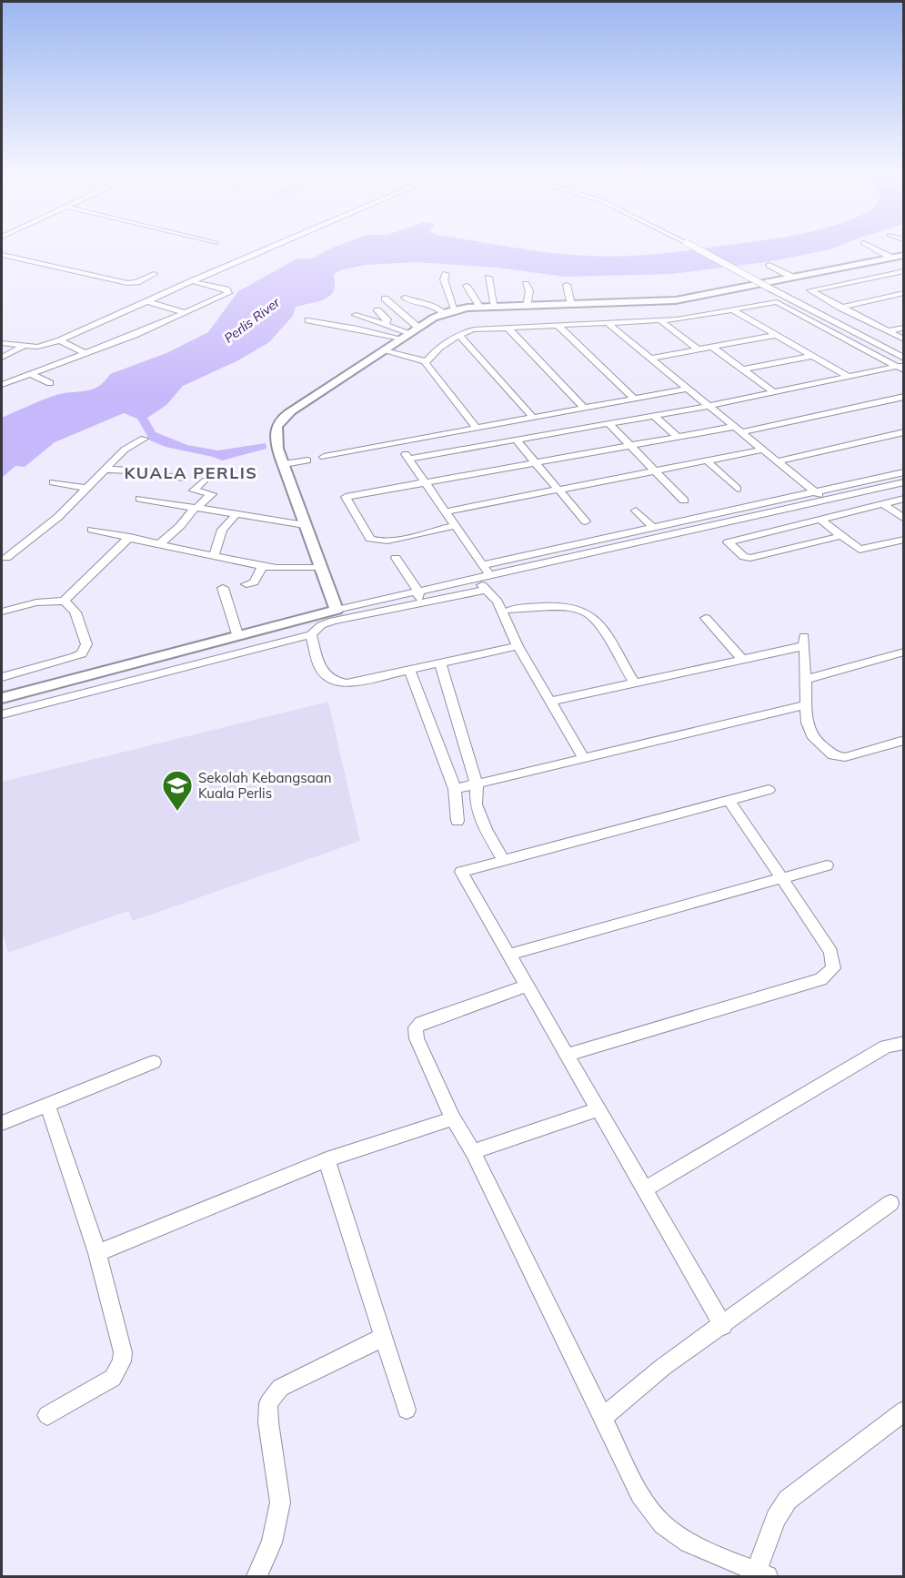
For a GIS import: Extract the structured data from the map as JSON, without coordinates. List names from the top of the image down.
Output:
{
  "districts": ["KUALA PERLIS"],
  "water": ["Perlis River"],
  "places": {
    "school or university": ["Sekolah Kebangsaan Kuala Perlis"]
  }
}
